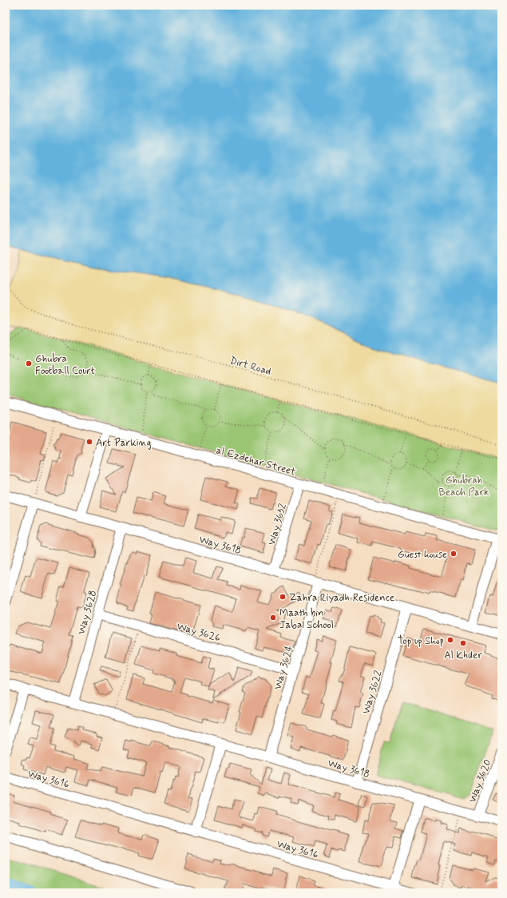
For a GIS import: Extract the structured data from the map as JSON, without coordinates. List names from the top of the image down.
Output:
{
  "streets": {
    "street": [
      "al Ezdehar Street",
      "Way 3632",
      "Way 3618",
      "Way 3628",
      "Way 3626",
      "Way 3624",
      "Way 3622",
      "Way 3616",
      "Way 3620"
    ],
    "path": ["Dirt Road"]
  },
  "crossings": [
    ["al Ezdehar Street", "Way 3632"],
    ["Way 3632", "Way 3618"],
    ["Way 3618", "Way 3628"],
    ["Way 3618", "Way 3624"],
    ["Way 3618", "Way 3622"],
    ["Way 3618", "Way 3620"],
    ["Way 3628", "Way 3626"],
    ["Way 3626", "Way 3624"]
  ],
  "parks": ["Ghubrah Beach Park"],
  "places": [
    "Ghubra Football Court",
    "Art Parking",
    "Guest house",
    "Zahra Riyadh Residence",
    "Maath bin Jabal School",
    "Top up Shop",
    "Al Khder"
  ]
}
